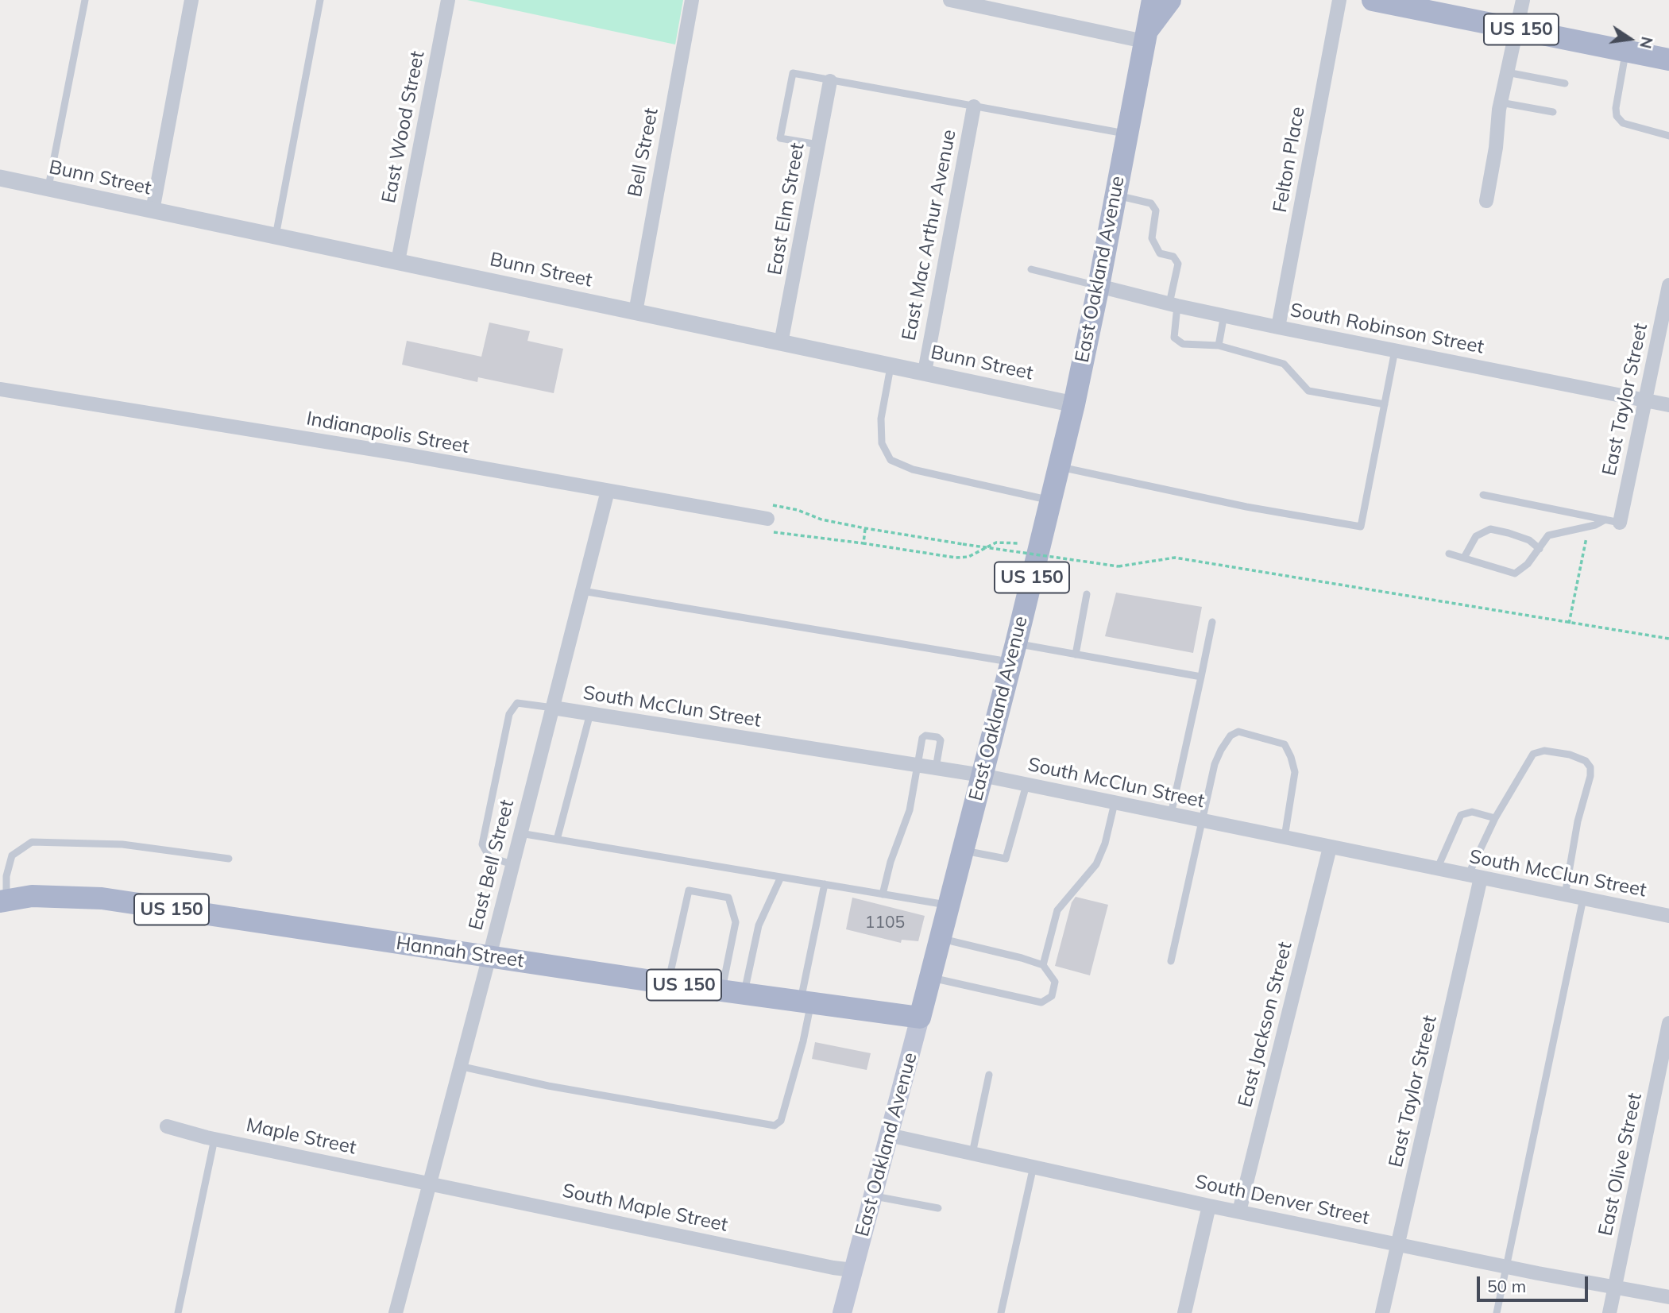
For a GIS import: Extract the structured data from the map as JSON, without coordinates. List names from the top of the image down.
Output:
{
  "streets": {
    "main road": ["US 150", "East Oakland Avenue", "Hannah Street"],
    "street": [
      "East Wood Street",
      "Bell Street",
      "Felton Place",
      "Bunn Street",
      "East Elm Street",
      "East Mac Arthur Avenue",
      "South Robinson Street",
      "East Taylor Street",
      "Indianapolis Street",
      "South McClun Street",
      "East Bell Street",
      "East Jackson Street",
      "Maple Street",
      "East Olive Street",
      "South Denver Street",
      "South Maple Street"
    ]
  },
  "crossings": [
    ["East Wood Street", "Bunn Street"],
    ["Bell Street", "Bunn Street"],
    ["Felton Place", "South Robinson Street"],
    ["Bunn Street", "East Elm Street"],
    ["Bunn Street", "East Mac Arthur Avenue"],
    ["Bunn Street", "East Oakland Avenue"],
    ["East Oakland Avenue", "South Robinson Street"],
    ["East Oakland Avenue", "South McClun Street"],
    ["East Oakland Avenue", "Hannah Street"],
    ["East Oakland Avenue", "South Denver Street"],
    ["East Oakland Avenue", "South Maple Street"],
    ["South Robinson Street", "East Taylor Street"],
    ["East Taylor Street", "South McClun Street"],
    ["East Taylor Street", "South Denver Street"],
    ["Indianapolis Street", "East Bell Street"],
    ["South McClun Street", "East Bell Street"],
    ["South McClun Street", "East Jackson Street"],
    ["East Bell Street", "Hannah Street"],
    ["East Bell Street", "Maple Street"],
    ["East Bell Street", "South Maple Street"],
    ["East Jackson Street", "South Denver Street"],
    ["Maple Street", "South Maple Street"],
    ["East Olive Street", "South Denver Street"]
  ],
  "house_numbers": ["1105"],
  "scale_bar": "50 m",
  "north": "right"
}
